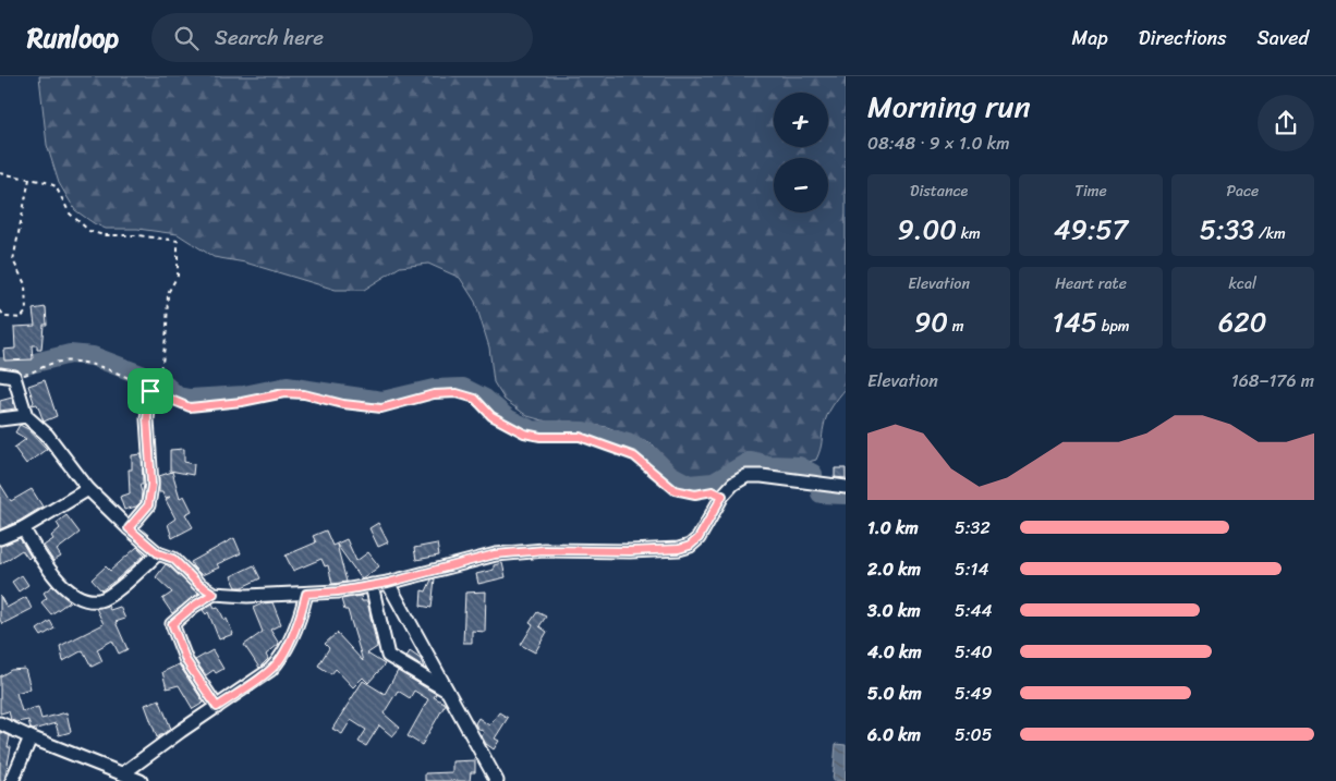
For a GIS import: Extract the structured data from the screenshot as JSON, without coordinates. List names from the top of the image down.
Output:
{
  "page": {
    "header": "Runloop",
    "search": "Search here",
    "nav": ["Map", "Directions", "Saved"],
    "heading": ["Morning run", "08:48 · 9 × 1.0 km"],
    "map_buttons": ["+", "−"],
    "stats": [
      ["Distance", "9.00 km"],
      ["Time", "49:57"],
      ["Pace", "5:33 /km"],
      ["Elevation", "90 m"],
      ["Heart rate", "145 bpm"],
      ["kcal", "620"]
    ],
    "chart": ["Elevation", "168–176 m"],
    "list": [
      {
        "name": "1.0 km",
        "note": "5:32"
      },
      {
        "name": "2.0 km",
        "note": "5:14"
      },
      {
        "name": "3.0 km",
        "note": "5:44"
      },
      {
        "name": "4.0 km",
        "note": "5:40"
      },
      {
        "name": "5.0 km",
        "note": "5:49"
      },
      {
        "name": "6.0 km",
        "note": "5:05"
      }
    ]
  }
}
